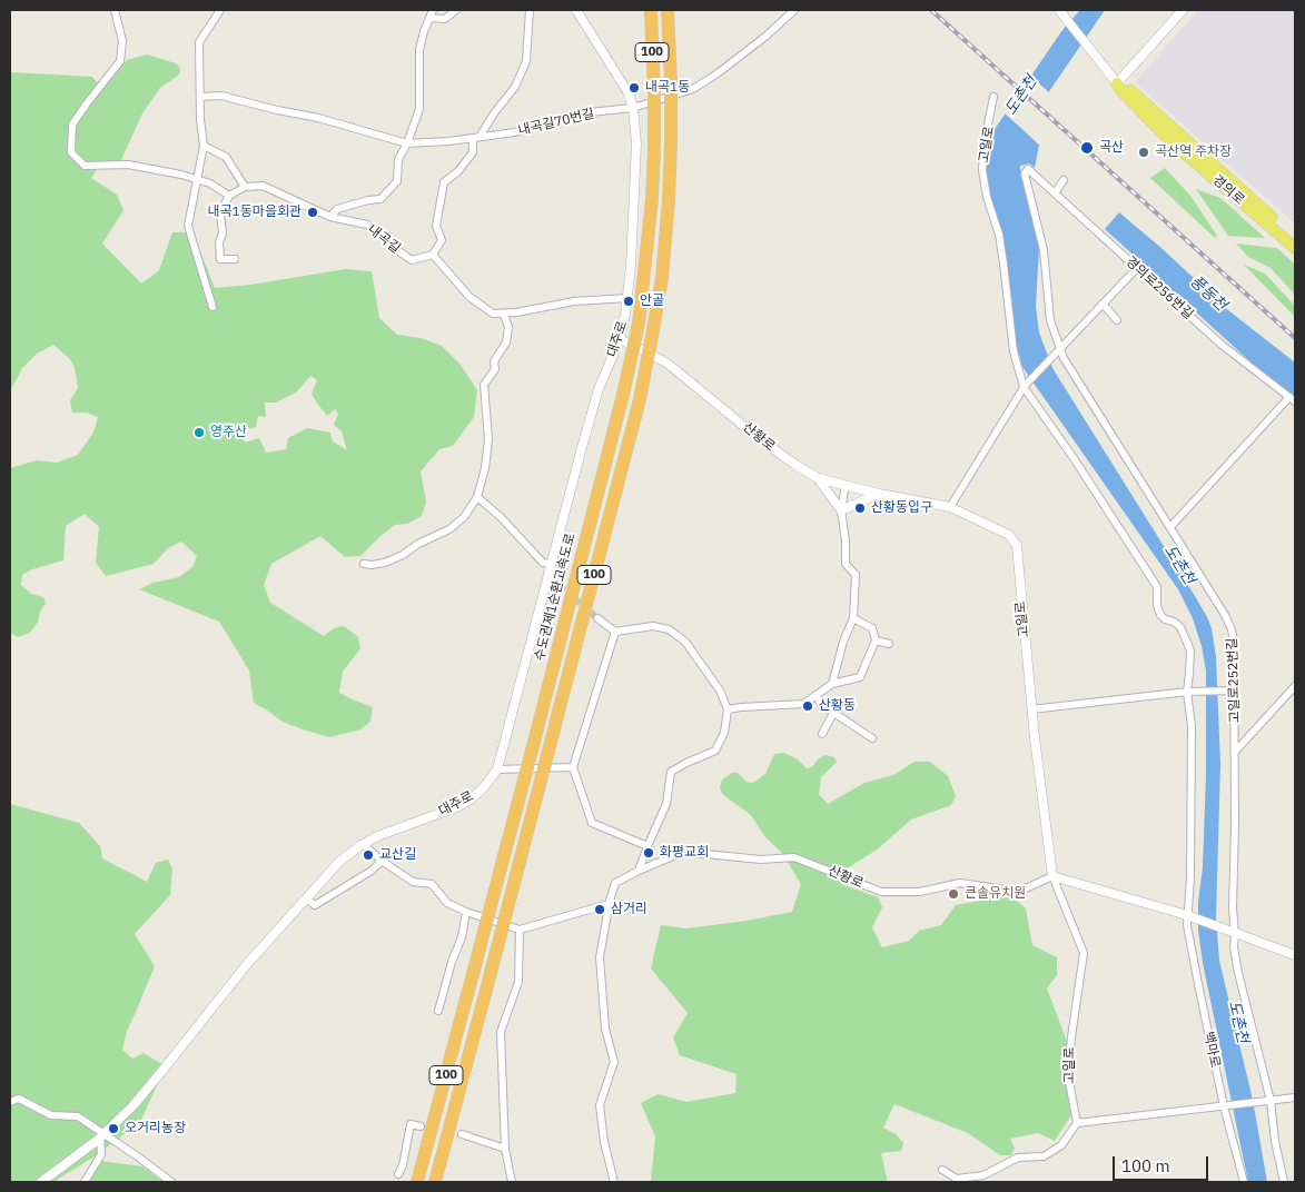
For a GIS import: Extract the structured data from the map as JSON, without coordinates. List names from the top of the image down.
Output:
{
  "streets": {
    "highway": ["100", "수도권제1순환고속도로"],
    "main road": ["경의로"],
    "street": [
      "내곡길70번길",
      "고일로",
      "내곡길",
      "경의로256번길",
      "대주로",
      "산황로",
      "고일로252번길",
      "백마로"
    ]
  },
  "crossings": [
    ["내곡길70번길", "대주로"],
    ["고일로", "산황로"],
    ["고일로", "백마로"],
    ["경의로256번길", "고일로252번길"],
    ["대주로", "산황로"]
  ],
  "water": ["도촌천", "풍동천"],
  "places": [
    "내곡1동",
    "곡산",
    "곡산역 주차장",
    "내곡1동마을회관",
    "안골",
    "영주산",
    "산황동입구",
    "산황동",
    "화평교회",
    "교산길",
    "큰솔유치원",
    "삼거리",
    "오거리농장"
  ],
  "scale_bar": "100 m"
}
